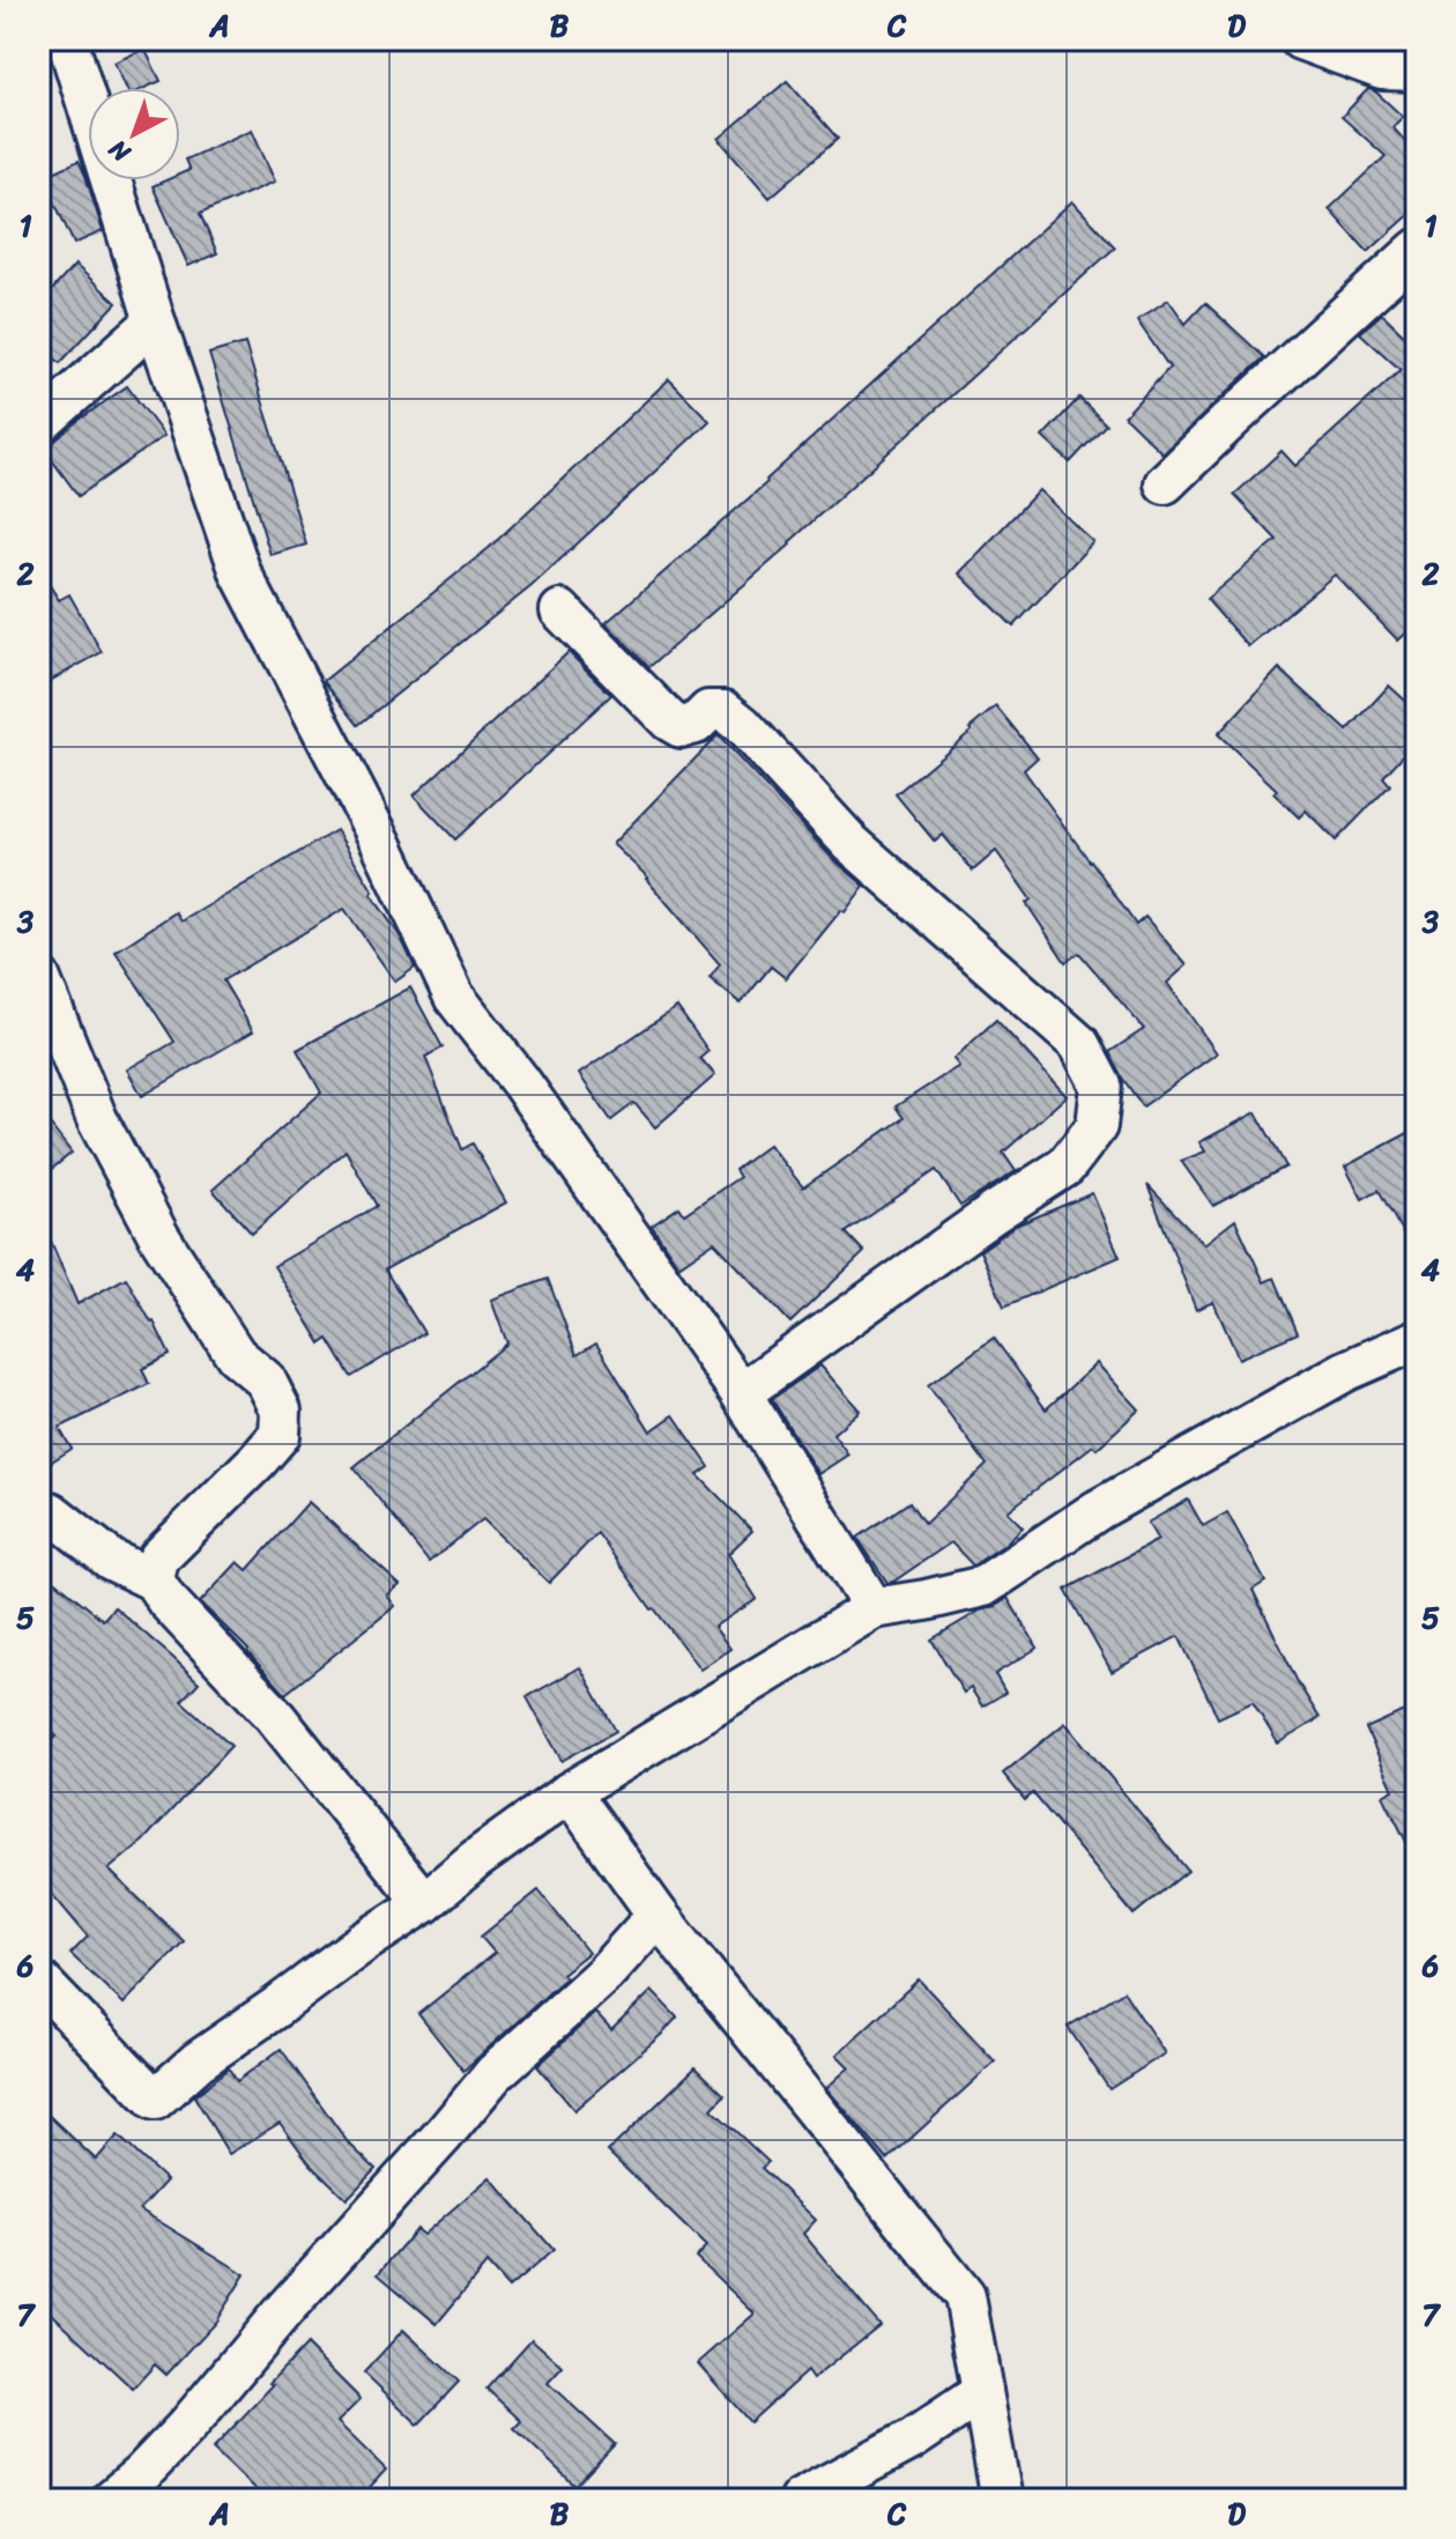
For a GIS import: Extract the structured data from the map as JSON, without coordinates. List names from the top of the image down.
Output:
{
  "north": "bottom left",
  "grid": {
    "columns": [
      "A",
      "B",
      "C",
      "D"
    ],
    "rows": [
      "1",
      "2",
      "3",
      "4",
      "5",
      "6",
      "7"
    ]
  }
}
